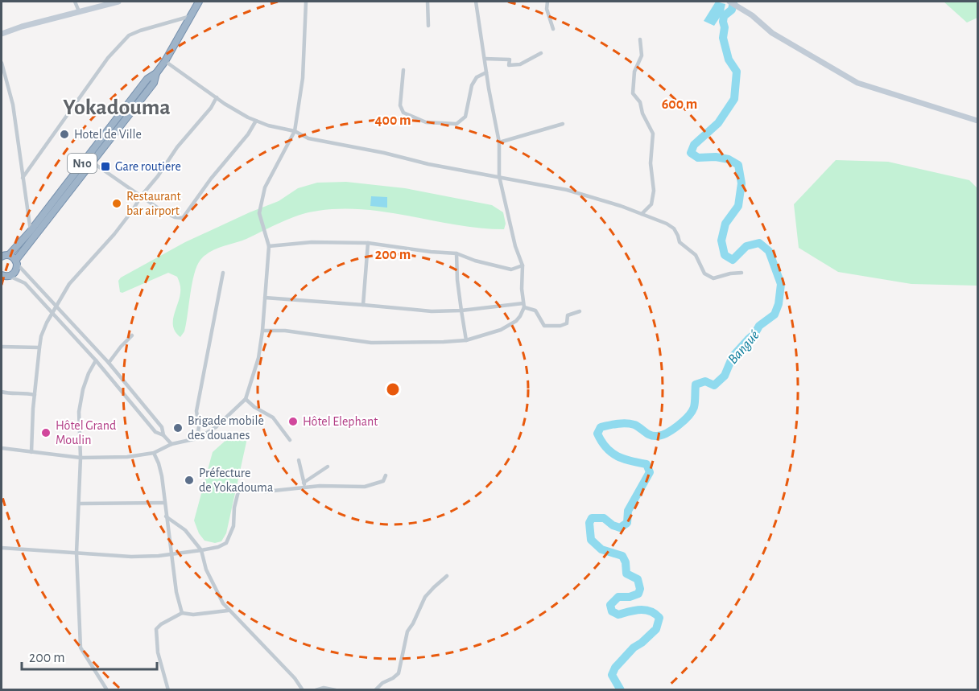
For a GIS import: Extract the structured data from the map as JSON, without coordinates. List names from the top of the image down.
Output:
{
  "streets": {
    "highway": ["N10"]
  },
  "districts": ["Yokadouma"],
  "water": ["Bangué"],
  "places": {
    "other": [
      "Hotel de Ville",
      "Restaurant bar airport",
      "Hôtel Elephant",
      "Brigade mobile des douanes",
      "Hôtel Grand Moulin",
      "Préfecture de Yokadouma"
    ],
    "transit": ["Gare routiere"]
  },
  "scale_bar": "200 m",
  "rings": ["600 m", "400 m", "200 m"]
}
